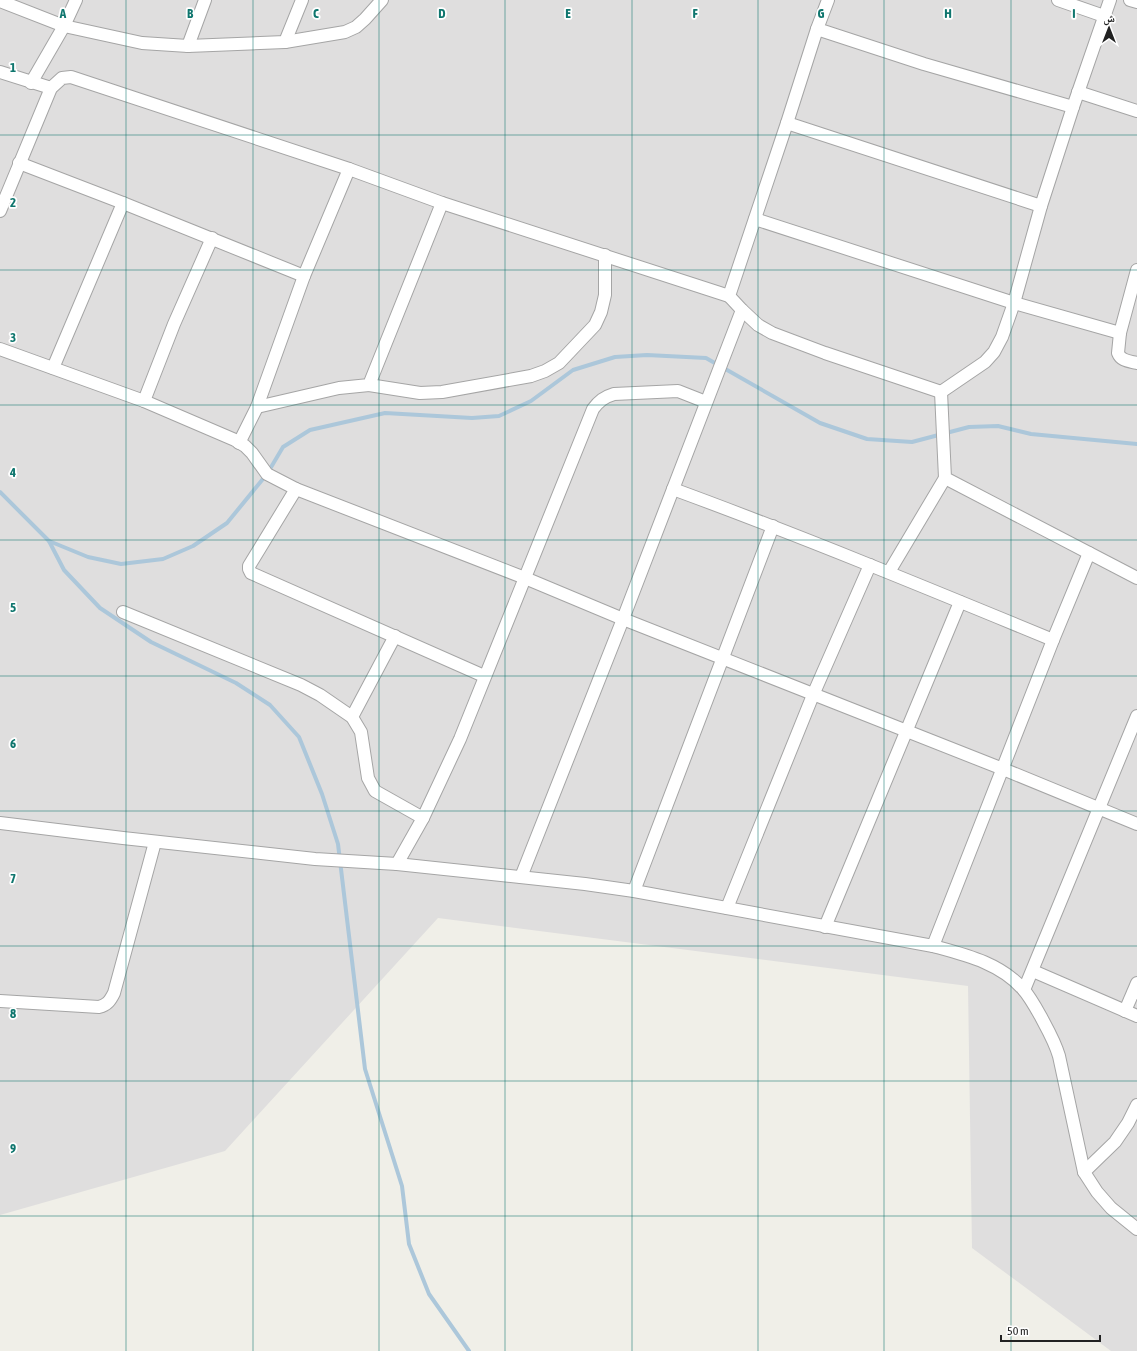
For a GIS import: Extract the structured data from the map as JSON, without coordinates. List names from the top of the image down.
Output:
{
  "scale_bar": "50 m",
  "north": "top",
  "grid": {
    "columns": [
      "A",
      "B",
      "C",
      "D",
      "E",
      "F",
      "G",
      "H",
      "I"
    ],
    "rows": [
      "1",
      "2",
      "3",
      "4",
      "5",
      "6",
      "7",
      "8",
      "9"
    ]
  }
}
